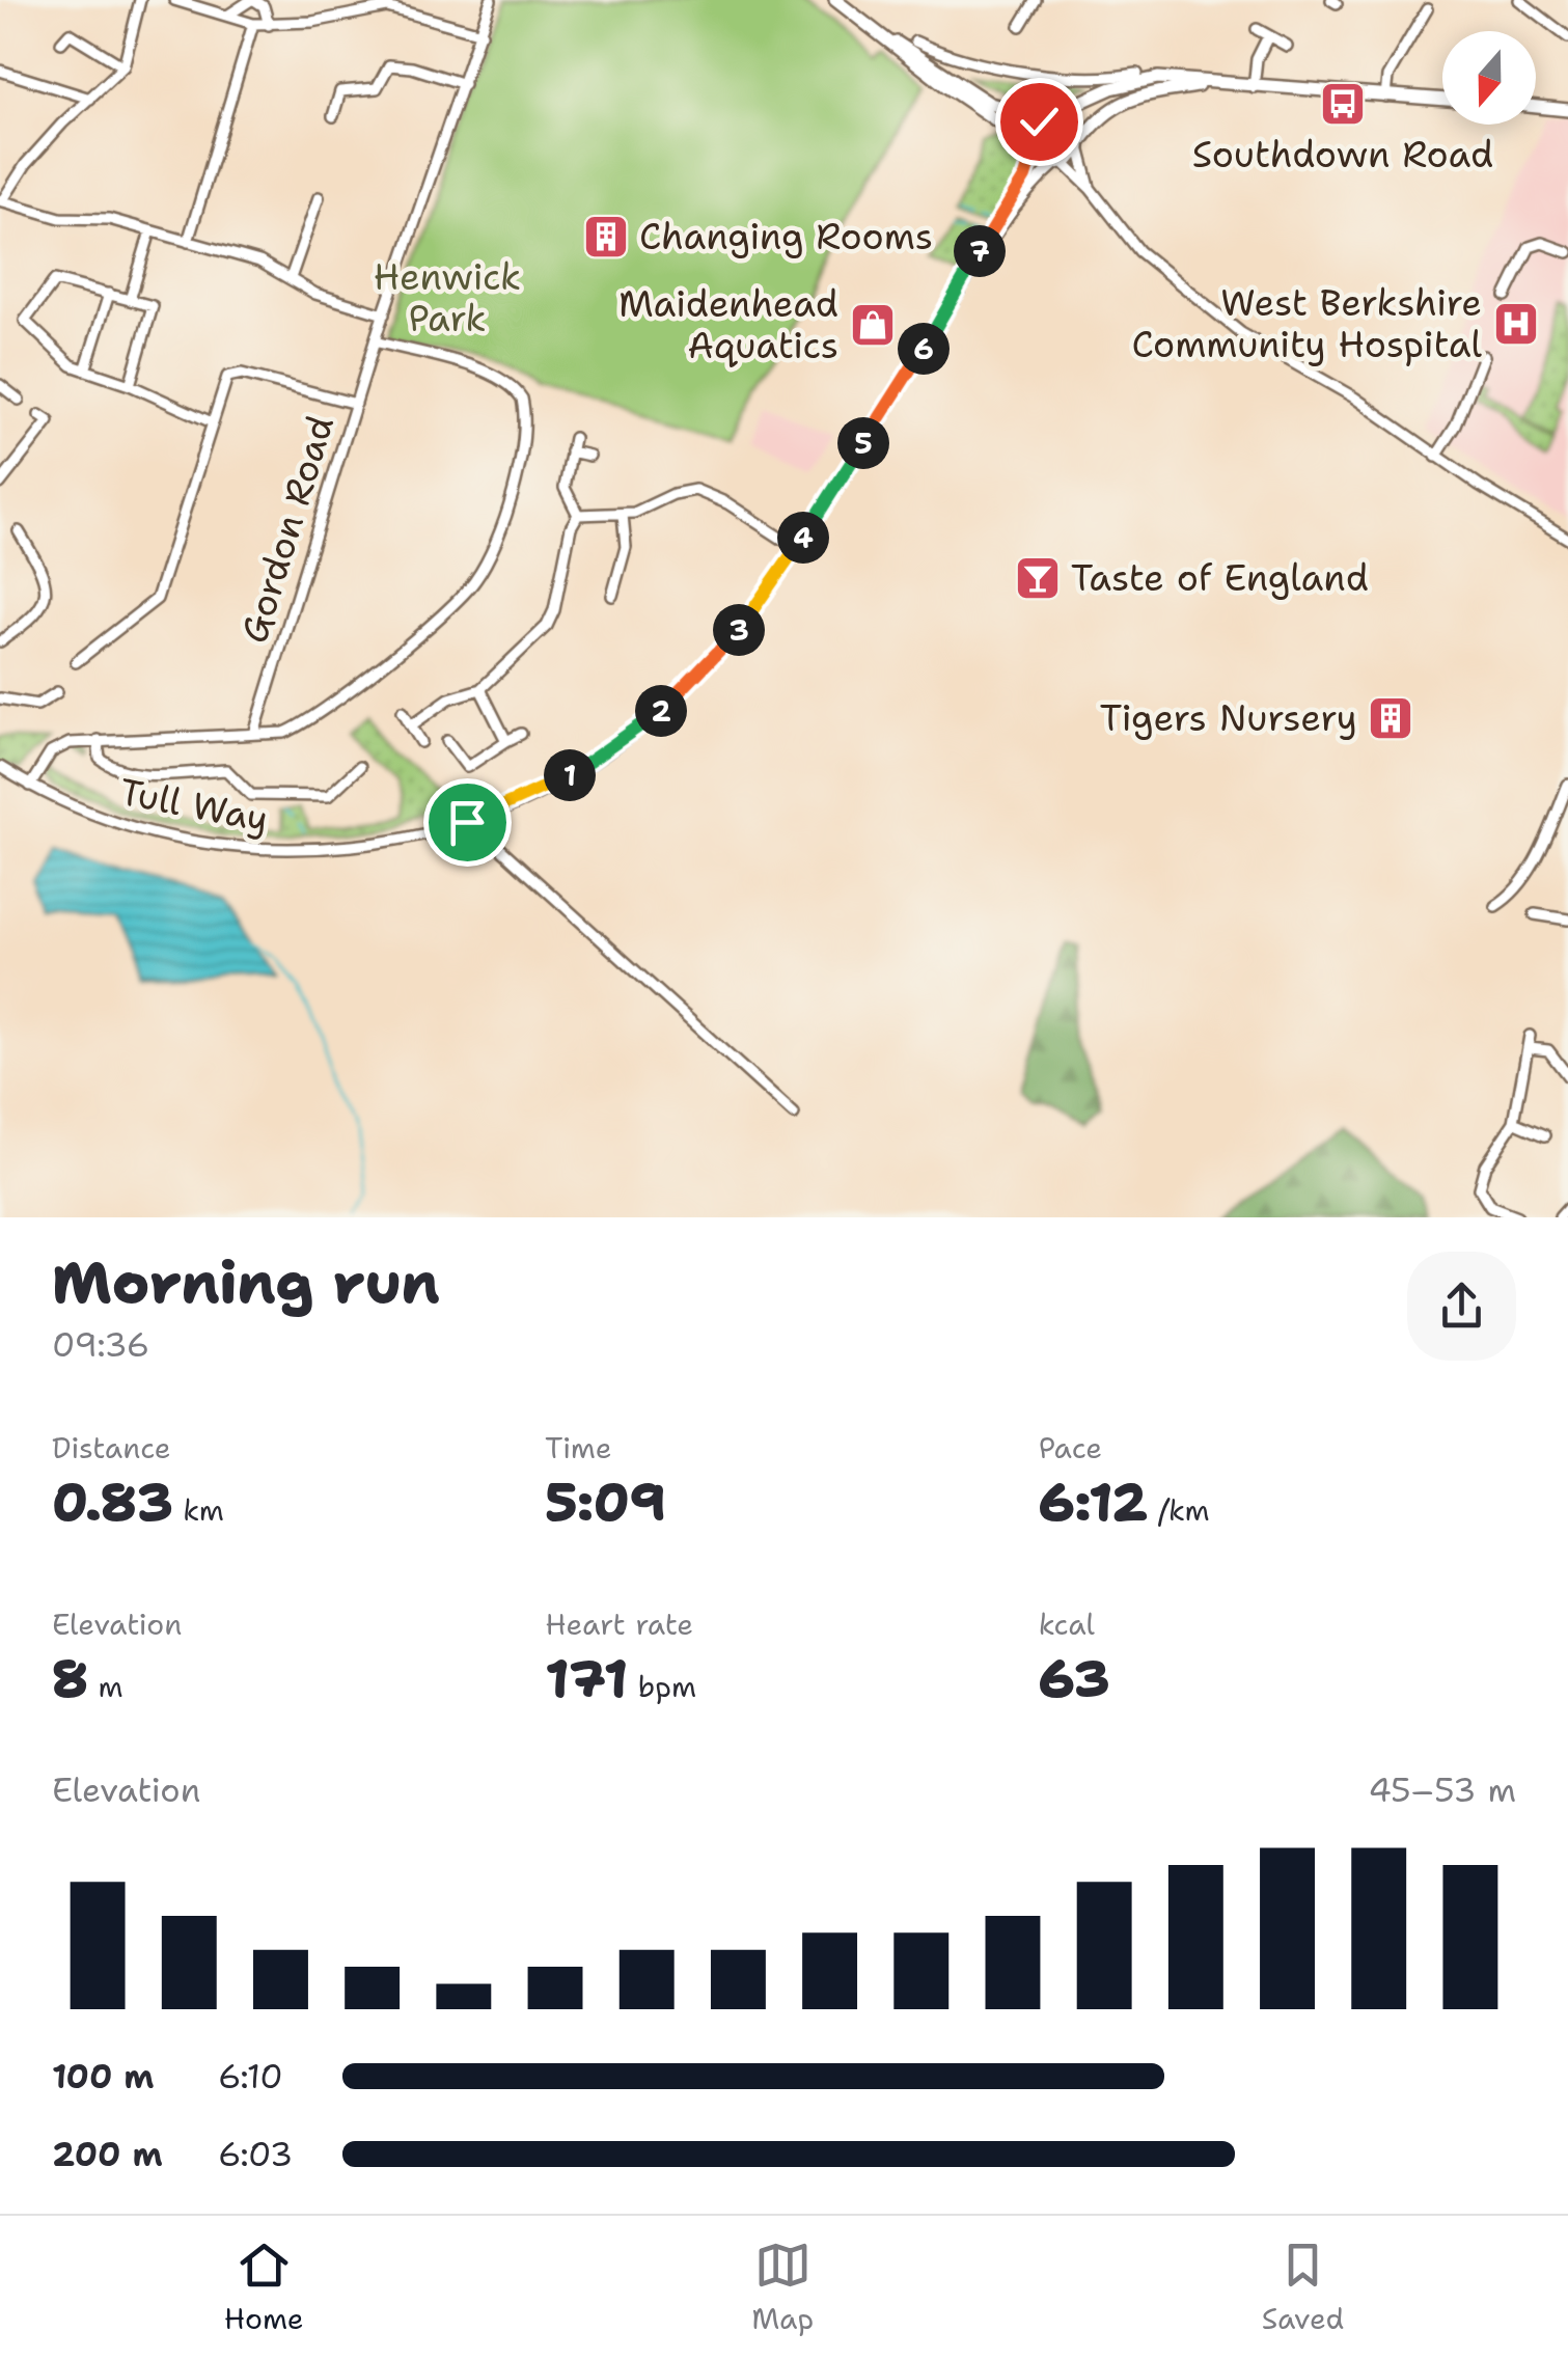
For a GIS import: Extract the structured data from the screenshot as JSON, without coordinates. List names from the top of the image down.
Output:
{
  "streets": {
    "street": ["Gordon Road", "Tull Way"]
  },
  "parks": ["Henwick Park"],
  "places": {
    "bus stop": ["Southdown Road"],
    "building": ["Changing Rooms", "Tigers Nursery"],
    "hospital": ["West Berkshire Community Hospital"],
    "shop": ["Maidenhead Aquatics"],
    "bar": ["Taste of England"]
  },
  "north": "bottom",
  "page": {
    "pins": [
      "7",
      "6",
      "5",
      "4",
      "3",
      "2",
      "1"
    ],
    "heading": ["Morning run", "09:36"],
    "stats": [
      ["Distance", "0.83 km"],
      ["Time", "5:09"],
      ["Pace", "6:12 /km"],
      ["Elevation", "8 m"],
      ["Heart rate", "171 bpm"],
      ["kcal", "63"]
    ],
    "chart": ["Elevation", "45–53 m"],
    "list": [
      {
        "name": "100 m",
        "note": "6:10"
      },
      {
        "name": "200 m",
        "note": "6:03"
      }
    ],
    "tabs": ["Home", "Map", "Saved"]
  }
}
